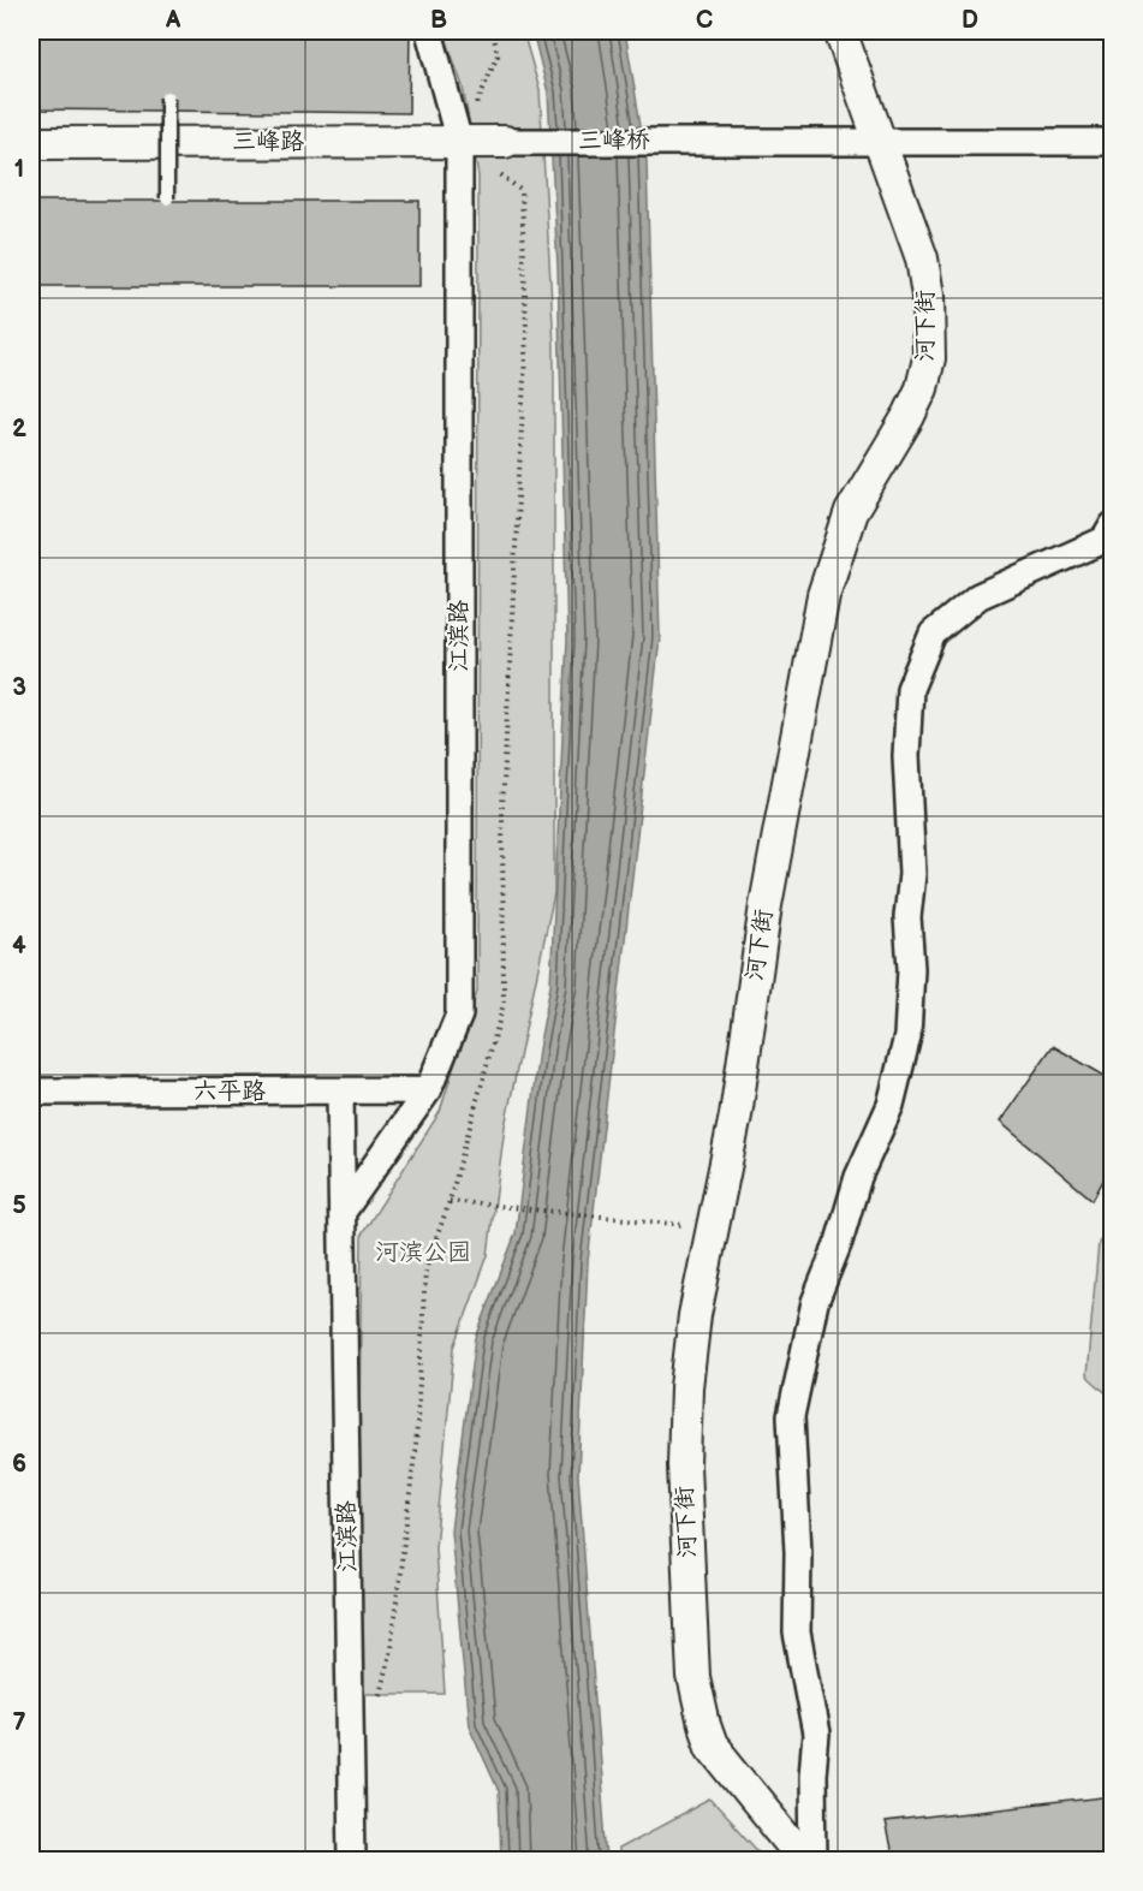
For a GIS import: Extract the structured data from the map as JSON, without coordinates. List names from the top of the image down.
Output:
{
  "streets": {
    "street": [
      "三峰桥",
      "三峰路",
      "河下街",
      "江滨路",
      "六平路"
    ]
  },
  "crossings": [
    ["三峰桥", "三峰路"],
    ["三峰桥", "河下街"],
    ["三峰路", "江滨路"],
    ["江滨路", "六平路"]
  ],
  "parks": ["河滨公园"],
  "grid": {
    "columns": [
      "A",
      "B",
      "C",
      "D"
    ],
    "rows": [
      "1",
      "2",
      "3",
      "4",
      "5",
      "6",
      "7"
    ]
  }
}
